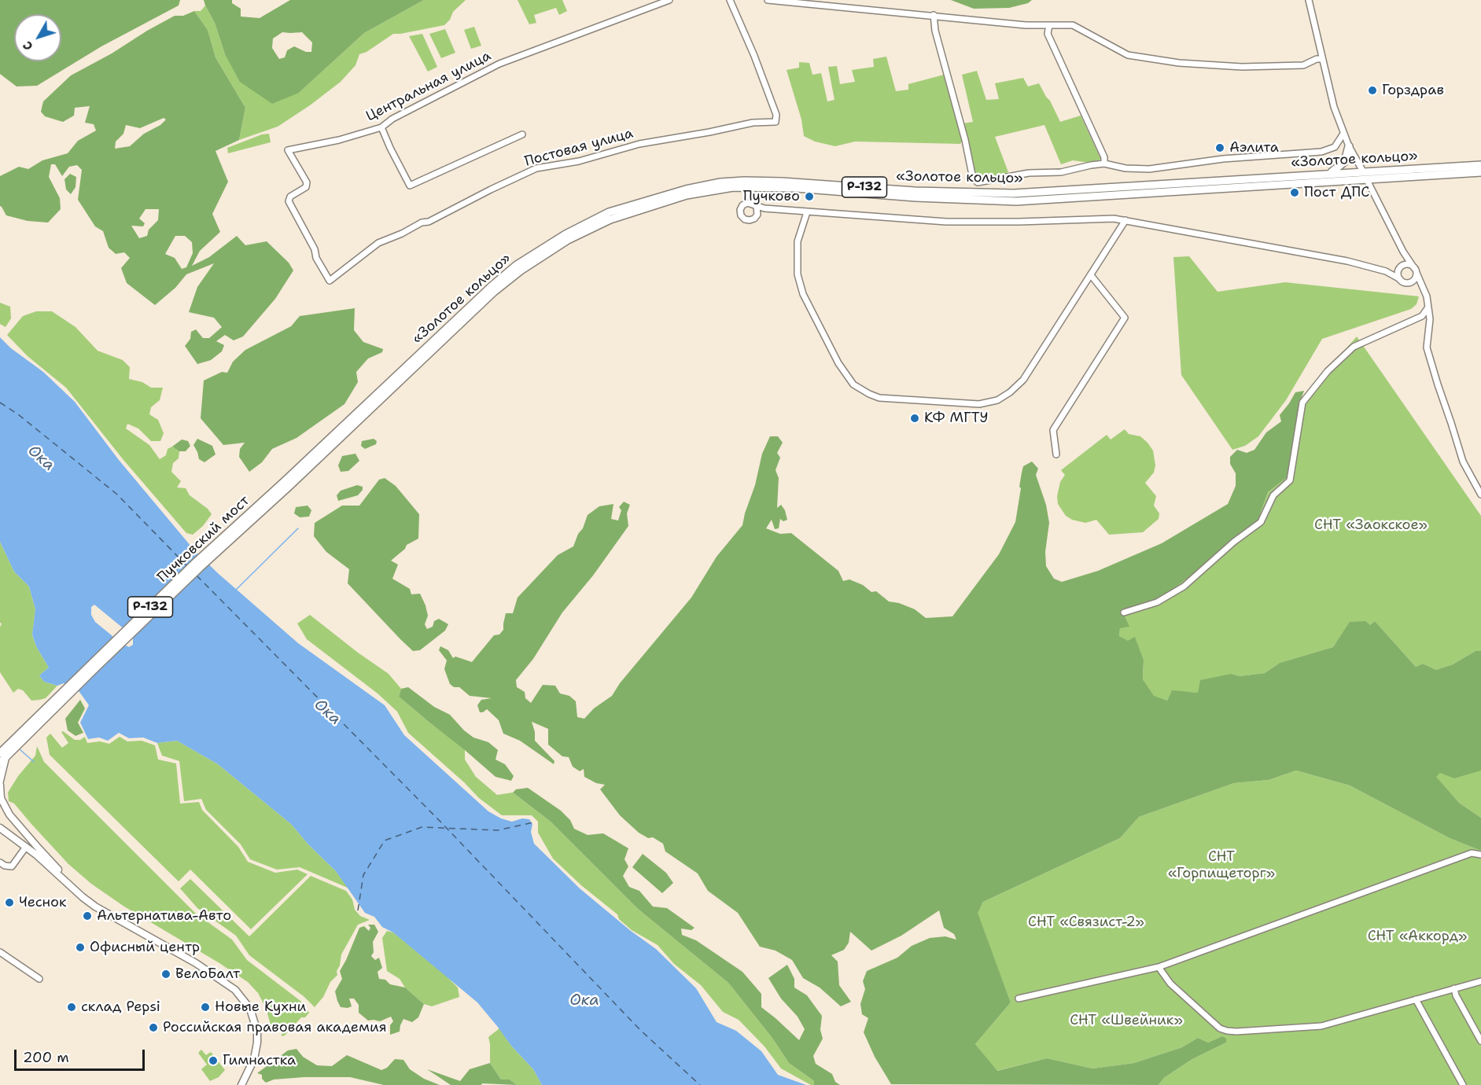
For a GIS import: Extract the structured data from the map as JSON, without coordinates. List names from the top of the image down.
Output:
{
  "streets": {
    "highway": ["«Золотое кольцо»", "Р-132", "Пучковский мост"],
    "street": ["Центральная улица", "Постовая улица"]
  },
  "crossings": [
    ["Центральная улица", "Постовая улица"],
    ["«Золотое кольцо»", "Пучковский мост"]
  ],
  "water": ["Ока"],
  "parks": [
    "СНТ «Заокское»",
    "СНТ «Горпищеторг»",
    "СНТ «Связист-2»",
    "СНТ «Аккорд»",
    "СНТ «Швейник»"
  ],
  "places": [
    "Горздрав",
    "Аэлита",
    "Пост ДПС",
    "Пучково",
    "КФ МГТУ",
    "Чеснок",
    "Альтернатива-Авто",
    "Офисный центр",
    "ВелоБалт",
    "склад Pepsi",
    "Новые Кухни",
    "Российская правовая академия",
    "Гимнастка"
  ],
  "scale_bar": "200 m",
  "north": "bottom left"
}
